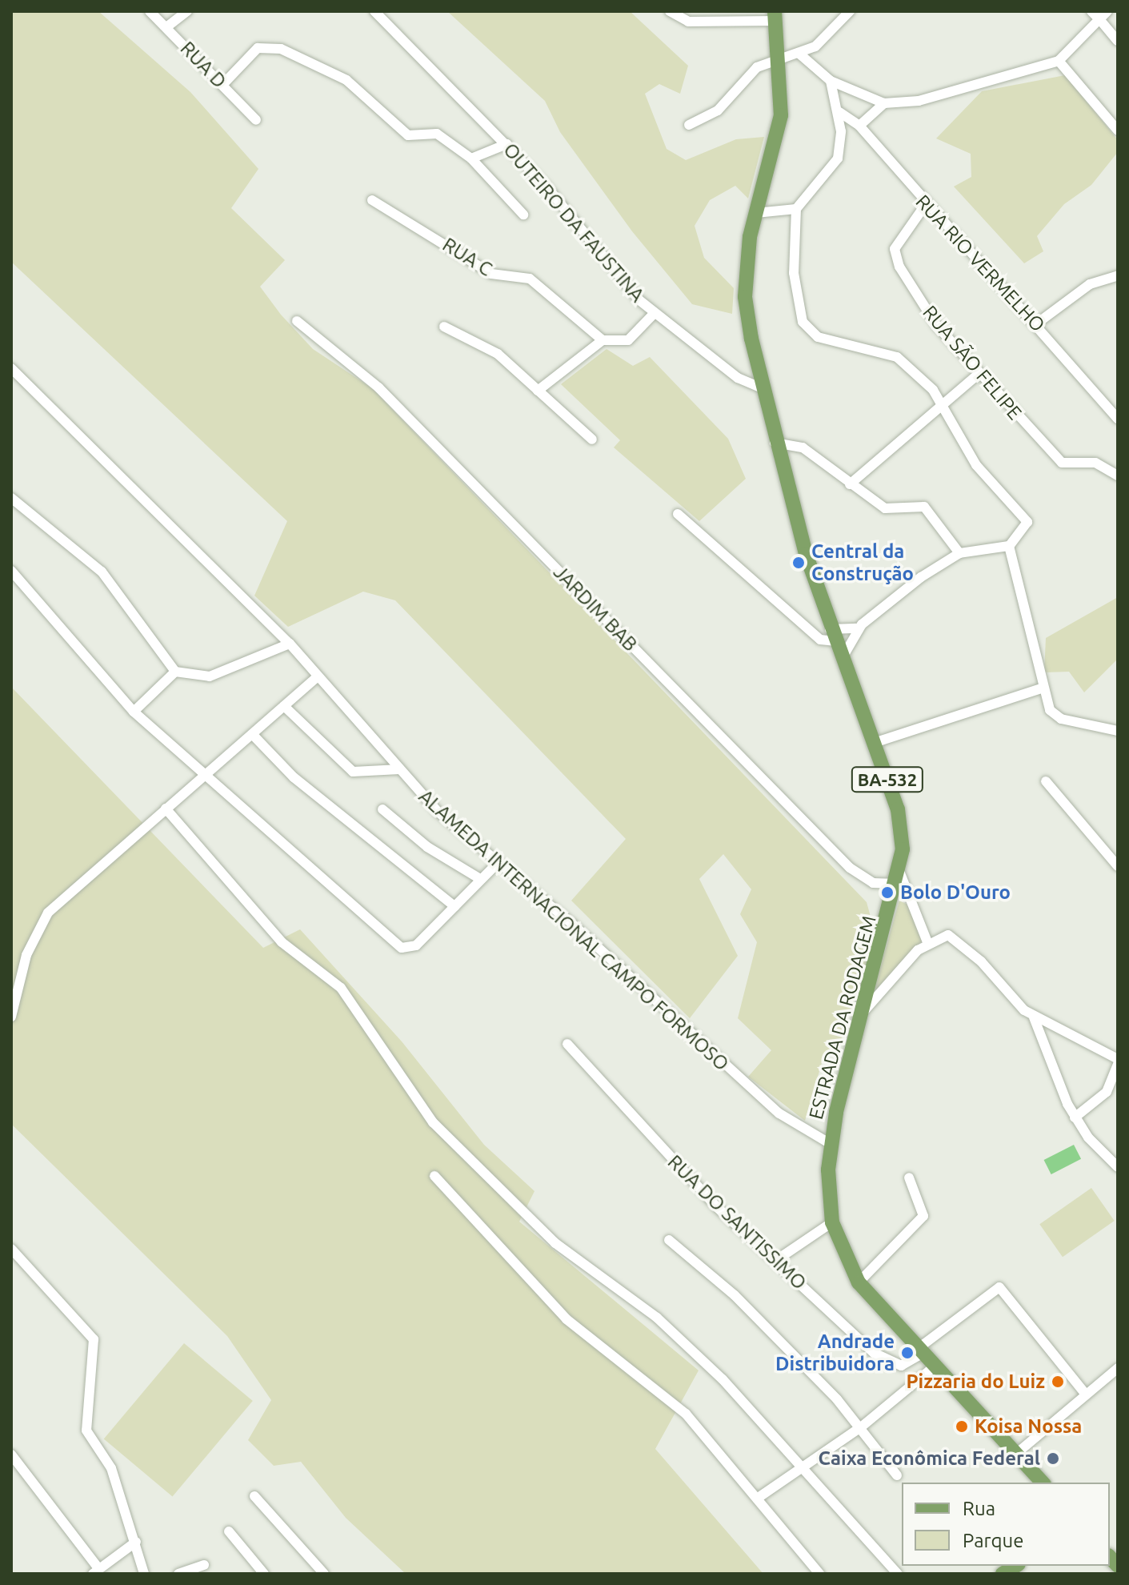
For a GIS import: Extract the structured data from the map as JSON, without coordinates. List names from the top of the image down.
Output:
{
  "streets": {
    "main road": ["BA-532", "ESTRADA DA RODAGEM"],
    "street": [
      "RUA D",
      "OUTEIRO DA FAUSTINA",
      "RUA C",
      "RUA RIO VERMELHO",
      "RUA SÃO FELIPE",
      "JARDIM BAB",
      "ALAMEDA INTERNACIONAL CAMPO FORMOSO",
      "RUA DO SANTISSIMO"
    ]
  },
  "crossings": [
    ["OUTEIRO DA FAUSTINA", "ESTRADA DA RODAGEM"],
    ["RUA RIO VERMELHO", "RUA SÃO FELIPE"],
    ["JARDIM BAB", "ESTRADA DA RODAGEM"],
    ["ALAMEDA INTERNACIONAL CAMPO FORMOSO", "ESTRADA DA RODAGEM"],
    ["ESTRADA DA RODAGEM", "RUA DO SANTISSIMO"]
  ],
  "places": [
    "Central da Construção",
    "Bolo D'Ouro",
    "Andrade Distribuidora",
    "Pizzaria do Luiz",
    "Koisa Nossa",
    "Caixa Econômica Federal"
  ],
  "legend": ["Rua", "Parque"]
}
